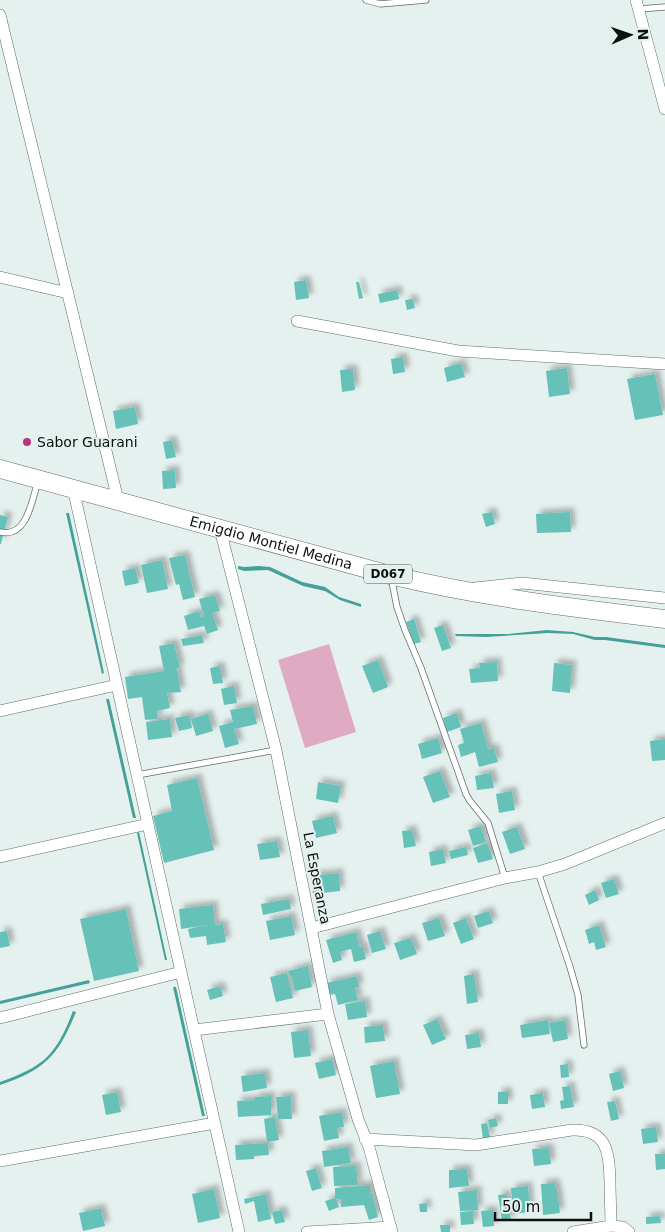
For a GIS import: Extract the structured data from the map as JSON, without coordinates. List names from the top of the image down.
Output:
{
  "streets": {
    "main road": ["Emigdio Montiel Medina", "D067"],
    "street": ["La Esperanza"]
  },
  "crossings": [
    ["Emigdio Montiel Medina", "La Esperanza"]
  ],
  "places": ["Sabor Guarani"],
  "scale_bar": "50 m",
  "north": "right"
}
